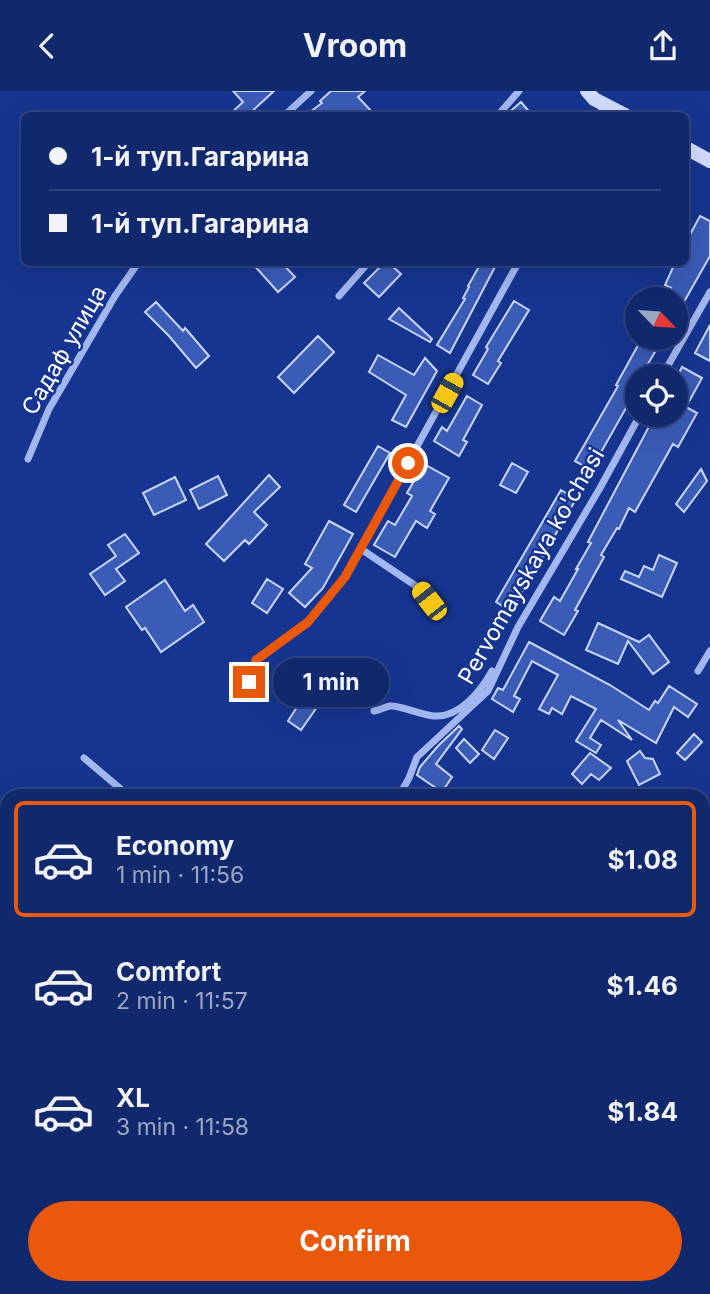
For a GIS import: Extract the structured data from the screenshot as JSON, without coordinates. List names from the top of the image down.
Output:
{
  "streets": {
    "street": ["Садаф улица", "Pervomayskaya ko'chasi"]
  },
  "north": "bottom right",
  "page": {
    "header": "Vroom",
    "banner": ["1-й туп.Гагарина", "1-й туп.Гагарина"],
    "bubble": "1 min",
    "list": [
      {
        "name": "Economy",
        "note": "1 min · 11:56",
        "value": "$1.08"
      },
      {
        "name": "Comfort",
        "note": "2 min · 11:57",
        "value": "$1.46"
      },
      {
        "name": "XL",
        "note": "3 min · 11:58",
        "value": "$1.84"
      }
    ],
    "buttons": "Confirm"
  }
}
